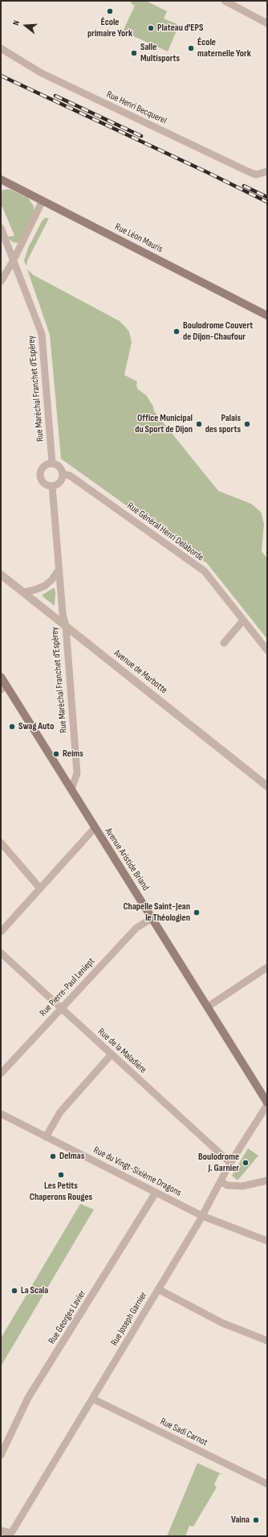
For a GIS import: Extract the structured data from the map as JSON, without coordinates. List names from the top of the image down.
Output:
{
  "streets": {
    "main road": ["Rue Léon Mauris", "Avenue Aristide Briand"],
    "street": [
      "Rue Henri Becquerel",
      "Rue Maréchal Franchet d'Espèrey",
      "Rue Général Henri Delaborde",
      "Avenue de Marbotte",
      "Rue Pierre-Paul Leniept",
      "Rue de la Maladière",
      "Rue du Vingt-Sixième Dragons",
      "Rue Georges Lavier",
      "Rue Joseph Garnier",
      "Rue Sadi Carnot"
    ]
  },
  "crossings": [
    ["Rue Maréchal Franchet d'Espèrey", "Rue Général Henri Delaborde"],
    ["Rue Maréchal Franchet d'Espèrey", "Avenue de Marbotte"],
    ["Rue Maréchal Franchet d'Espèrey", "Avenue Aristide Briand"],
    ["Avenue Aristide Briand", "Rue Pierre-Paul Leniept"],
    ["Rue Pierre-Paul Leniept", "Rue de la Maladière"],
    ["Rue de la Maladière", "Rue Joseph Garnier"],
    ["Rue du Vingt-Sixième Dragons", "Rue Georges Lavier"],
    ["Rue du Vingt-Sixième Dragons", "Rue Joseph Garnier"],
    ["Rue Joseph Garnier", "Rue Sadi Carnot"]
  ],
  "places": [
    "École primaire York",
    "Plateau d'EPS",
    "École maternelle York",
    "Salle Multisports",
    "Boulodrome Couvert de Dijon-Chaufour",
    "Office Municipal du Sport de Dijon",
    "Palais des sports",
    "Swag Auto",
    "Reims",
    "Chapelle Saint-Jean le Théologien",
    "Delmas",
    "Boulodrome J. Garnier",
    "Les Petits Chaperons Rouges",
    "La Scala",
    "Vaina"
  ],
  "north": "left"
}
